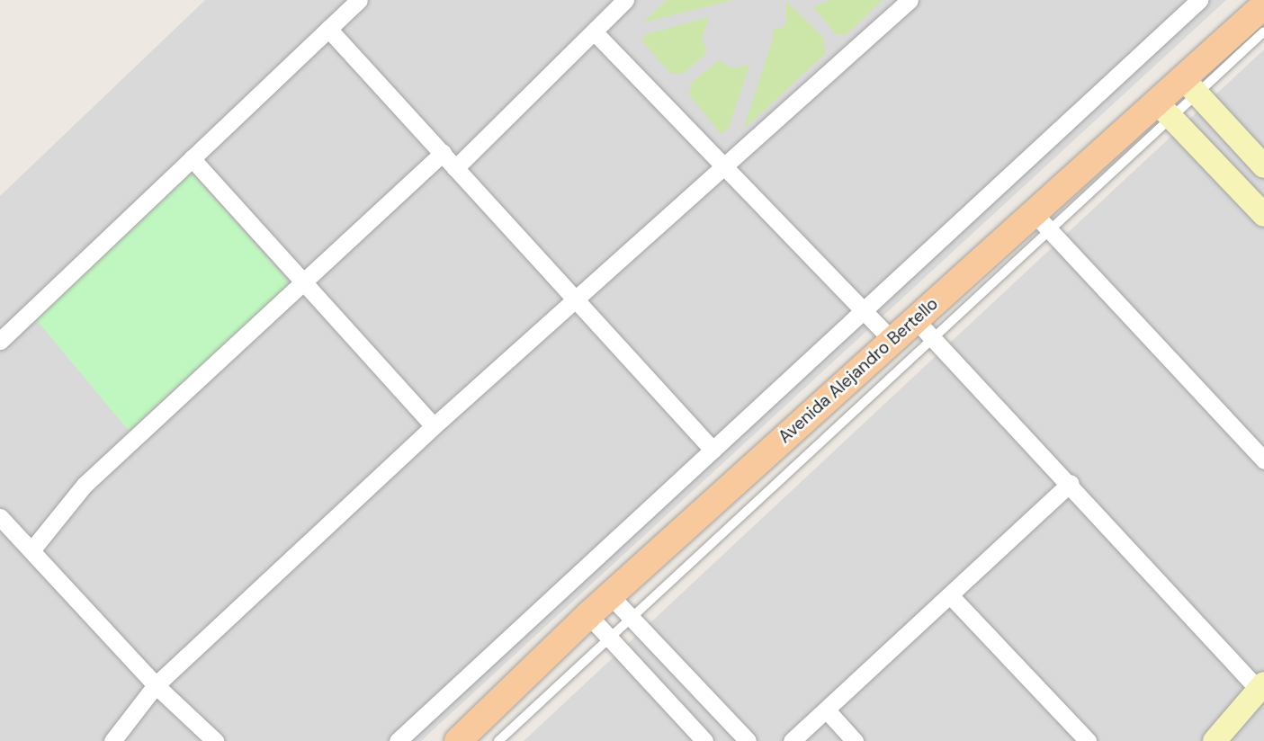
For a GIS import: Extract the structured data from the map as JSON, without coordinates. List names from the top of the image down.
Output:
{
  "streets": {
    "main road": ["Avenida Alejandro Bertello"]
  }
}
